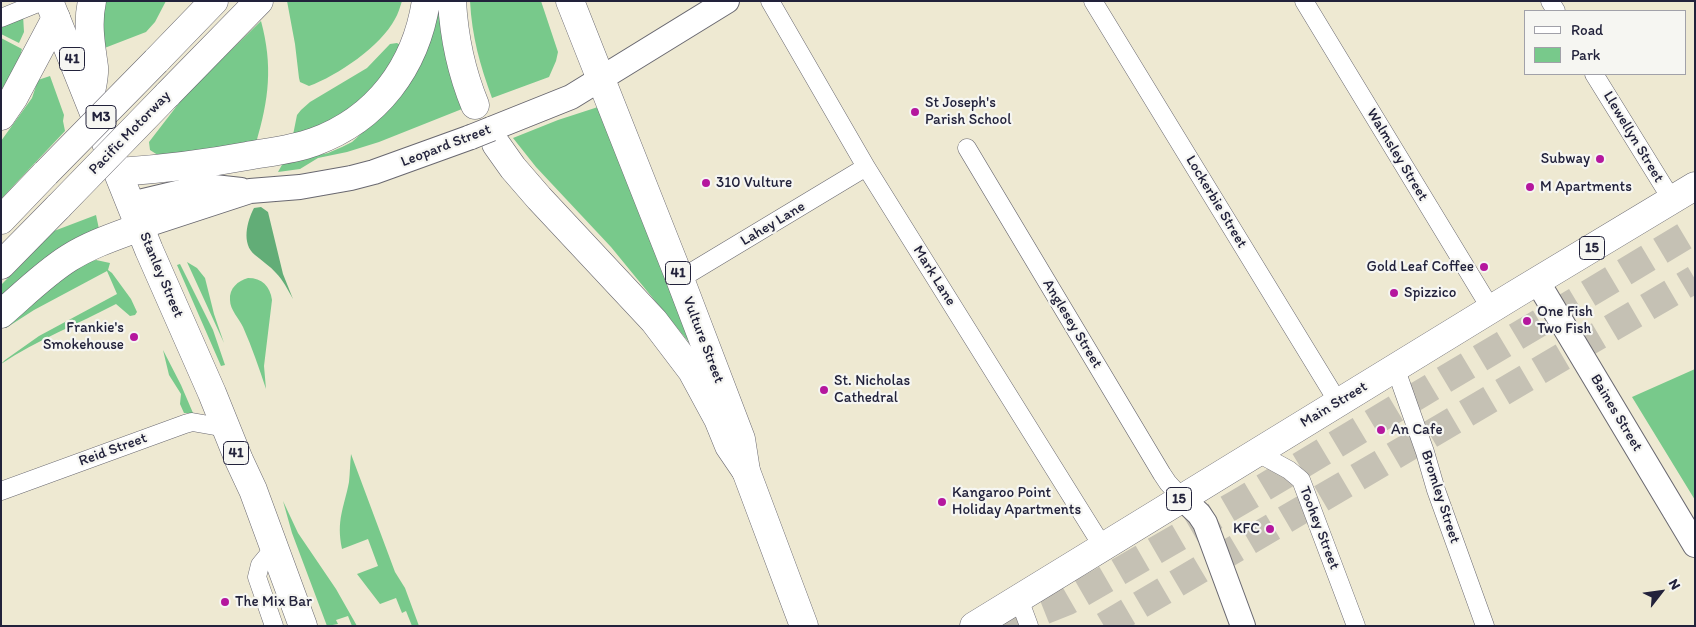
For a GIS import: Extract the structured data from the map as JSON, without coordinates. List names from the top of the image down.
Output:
{
  "streets": {
    "main road": [
      "41",
      "M3",
      "Pacific Motorway",
      "Leopard Street",
      "15",
      "Stanley Street",
      "Vulture Street",
      "Main Street",
      "Baines Street"
    ],
    "street": [
      "Llewellyn Street",
      "Walmsley Street",
      "Lockerbie Street",
      "Lahey Lane",
      "Mark Lane",
      "Anglesey Street",
      "Reid Street",
      "Bromley Street",
      "Toohey Street"
    ]
  },
  "crossings": [
    ["Llewellyn Street", "Main Street"],
    ["Leopard Street", "Stanley Street"],
    ["Leopard Street", "Vulture Street"],
    ["Walmsley Street", "Main Street"],
    ["Lockerbie Street", "Main Street"],
    ["Lahey Lane", "Mark Lane"],
    ["Lahey Lane", "Vulture Street"],
    ["Stanley Street", "Reid Street"],
    ["Mark Lane", "Main Street"],
    ["Anglesey Street", "Main Street"],
    ["Main Street", "Baines Street"],
    ["Main Street", "Bromley Street"],
    ["Main Street", "Toohey Street"]
  ],
  "places": [
    "St Joseph's Parish School",
    "Subway",
    "310 Vulture",
    "M Apartments",
    "Gold Leaf Coffee",
    "Spizzico",
    "One Fish Two Fish",
    "Frankie's Smokehouse",
    "St. Nicholas Cathedral",
    "An Cafe",
    "Kangaroo Point Holiday Apartments",
    "KFC",
    "The Mix Bar"
  ],
  "legend": ["Road", "Park"],
  "north": "top right"
}
